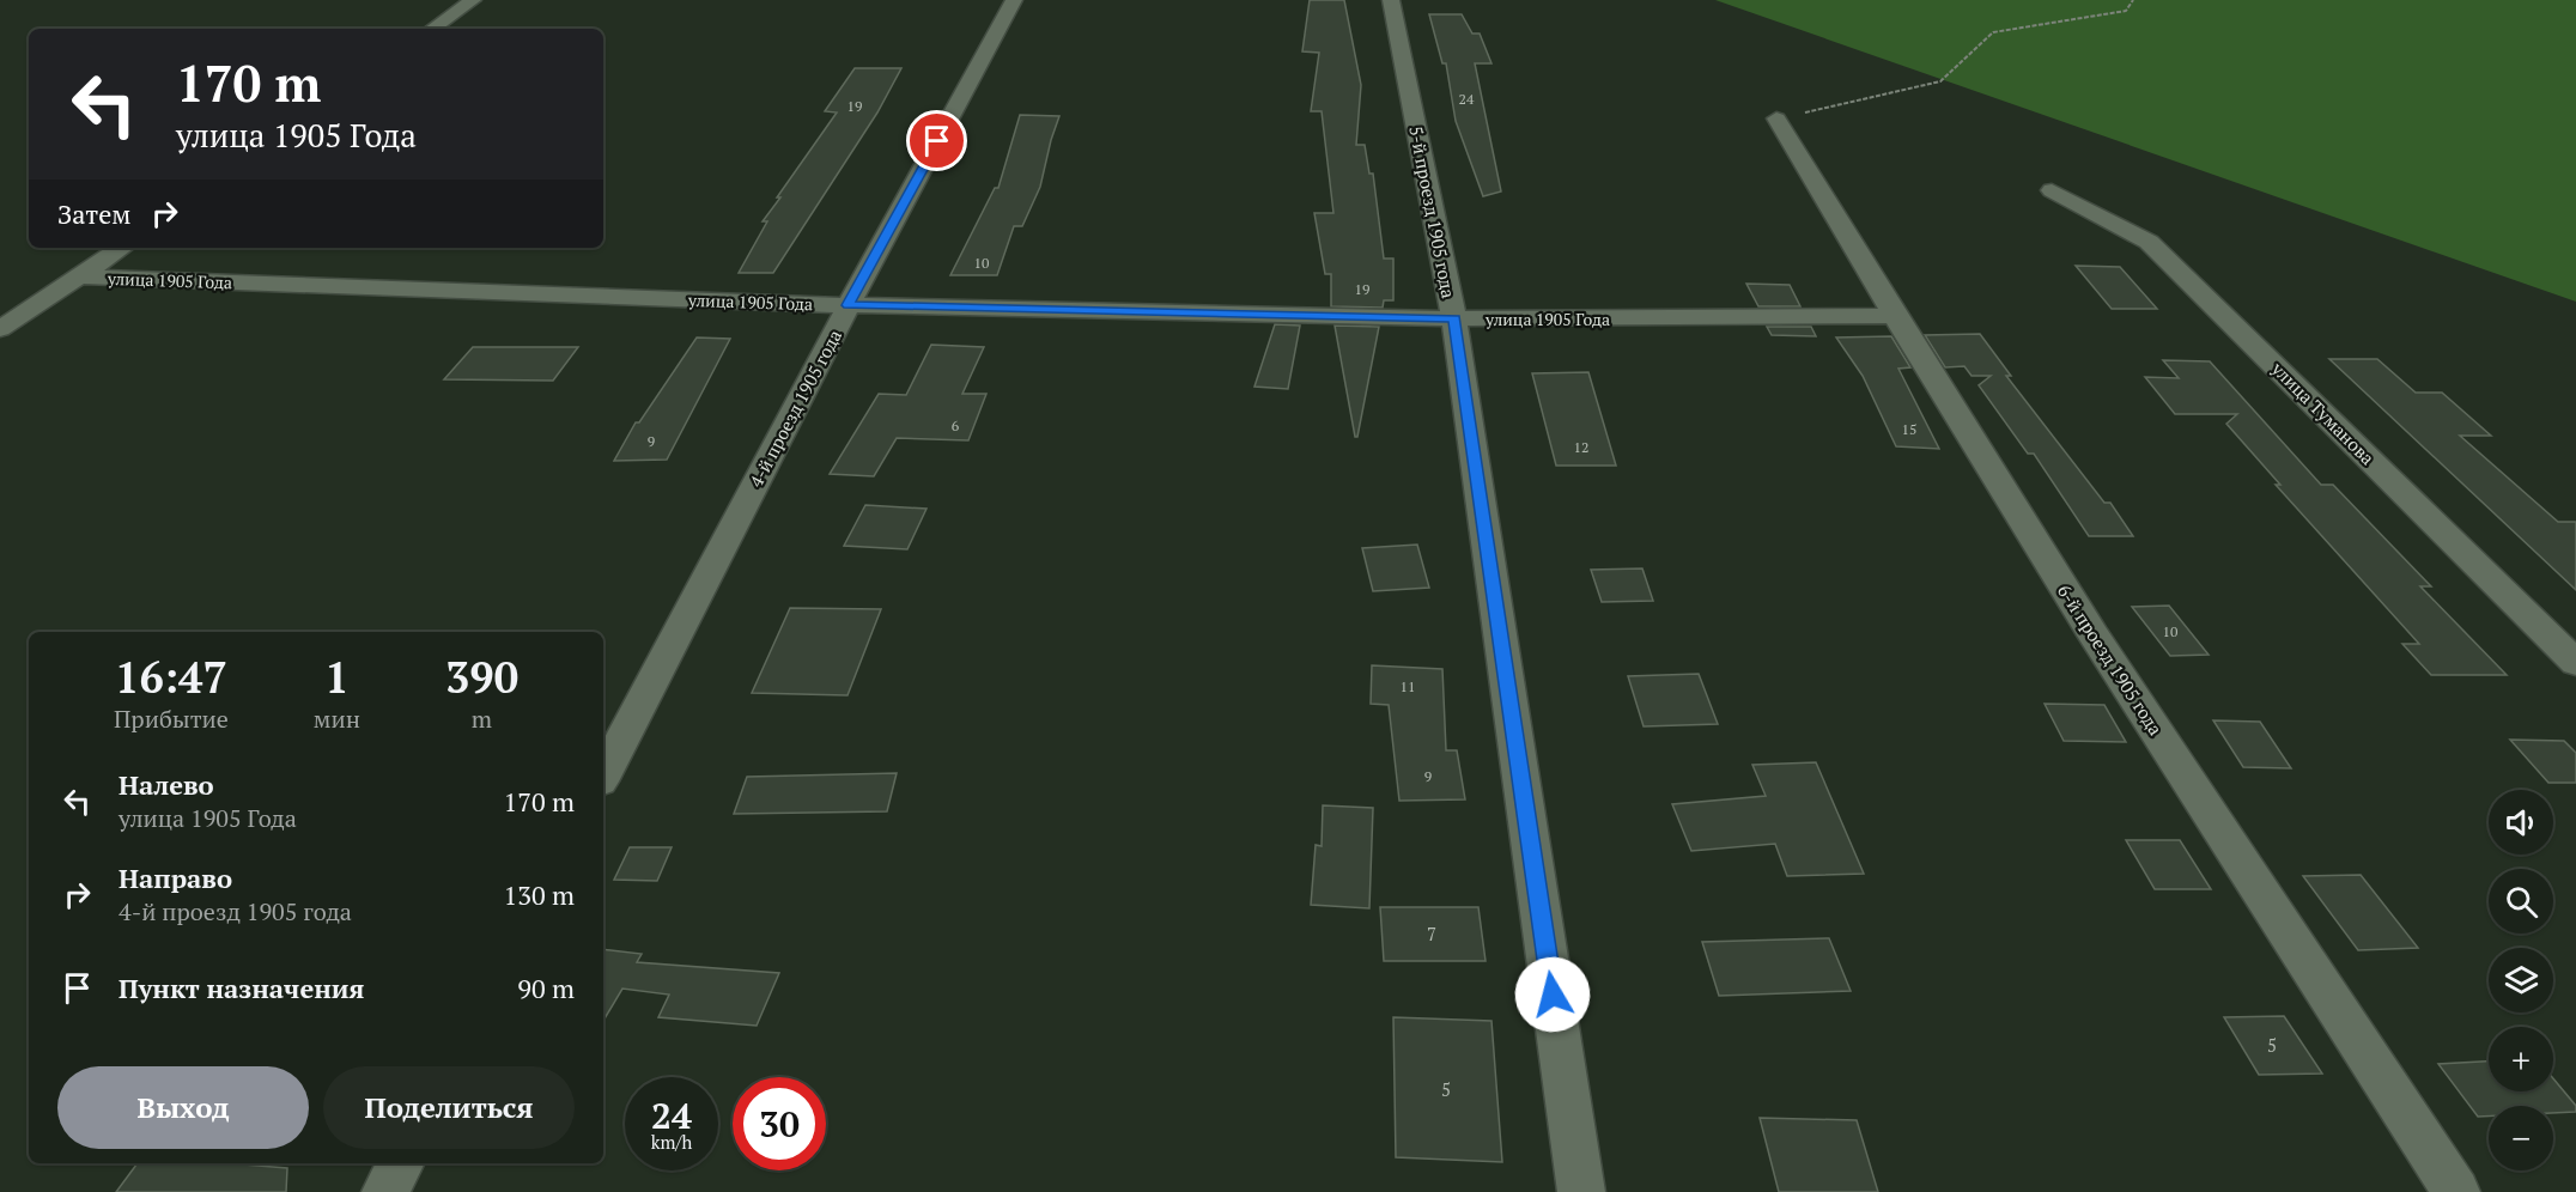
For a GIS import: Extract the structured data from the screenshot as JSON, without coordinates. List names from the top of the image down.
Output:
{
  "streets": {
    "street": [
      "5-й проезд 1905 года",
      "улица 1905 Года",
      "4-й проезд 1905 года",
      "улица Туманова",
      "6-й проезд 1905 года"
    ]
  },
  "crossings": [
    ["5-й проезд 1905 года", "улица 1905 Года"],
    ["улица 1905 Года", "4-й проезд 1905 года"],
    ["улица 1905 Года", "6-й проезд 1905 года"]
  ],
  "house_numbers": [
    "24",
    "19",
    "10",
    "19",
    "6",
    "15",
    "9",
    "12",
    "10",
    "11",
    "9",
    "7",
    "5",
    "5"
  ],
  "page": {
    "turn": ["170 m", "улица 1905 Года"],
    "then": "Затем",
    "eta": [
      "16:47",
      "Прибытие",
      "1",
      "мин",
      "390",
      "m"
    ],
    "list": [
      {
        "name": "Налево",
        "note": "улица 1905 Года",
        "value": "170 m"
      },
      {
        "name": "Направо",
        "note": "4-й проезд 1905 года",
        "value": "130 m"
      },
      {
        "name": "Пункт назначения",
        "value": "90 m"
      }
    ],
    "map_buttons": ["+", "−"],
    "buttons": ["Выход", "Поделиться"],
    "speed": "24 km/h",
    "limit": "30"
  }
}
